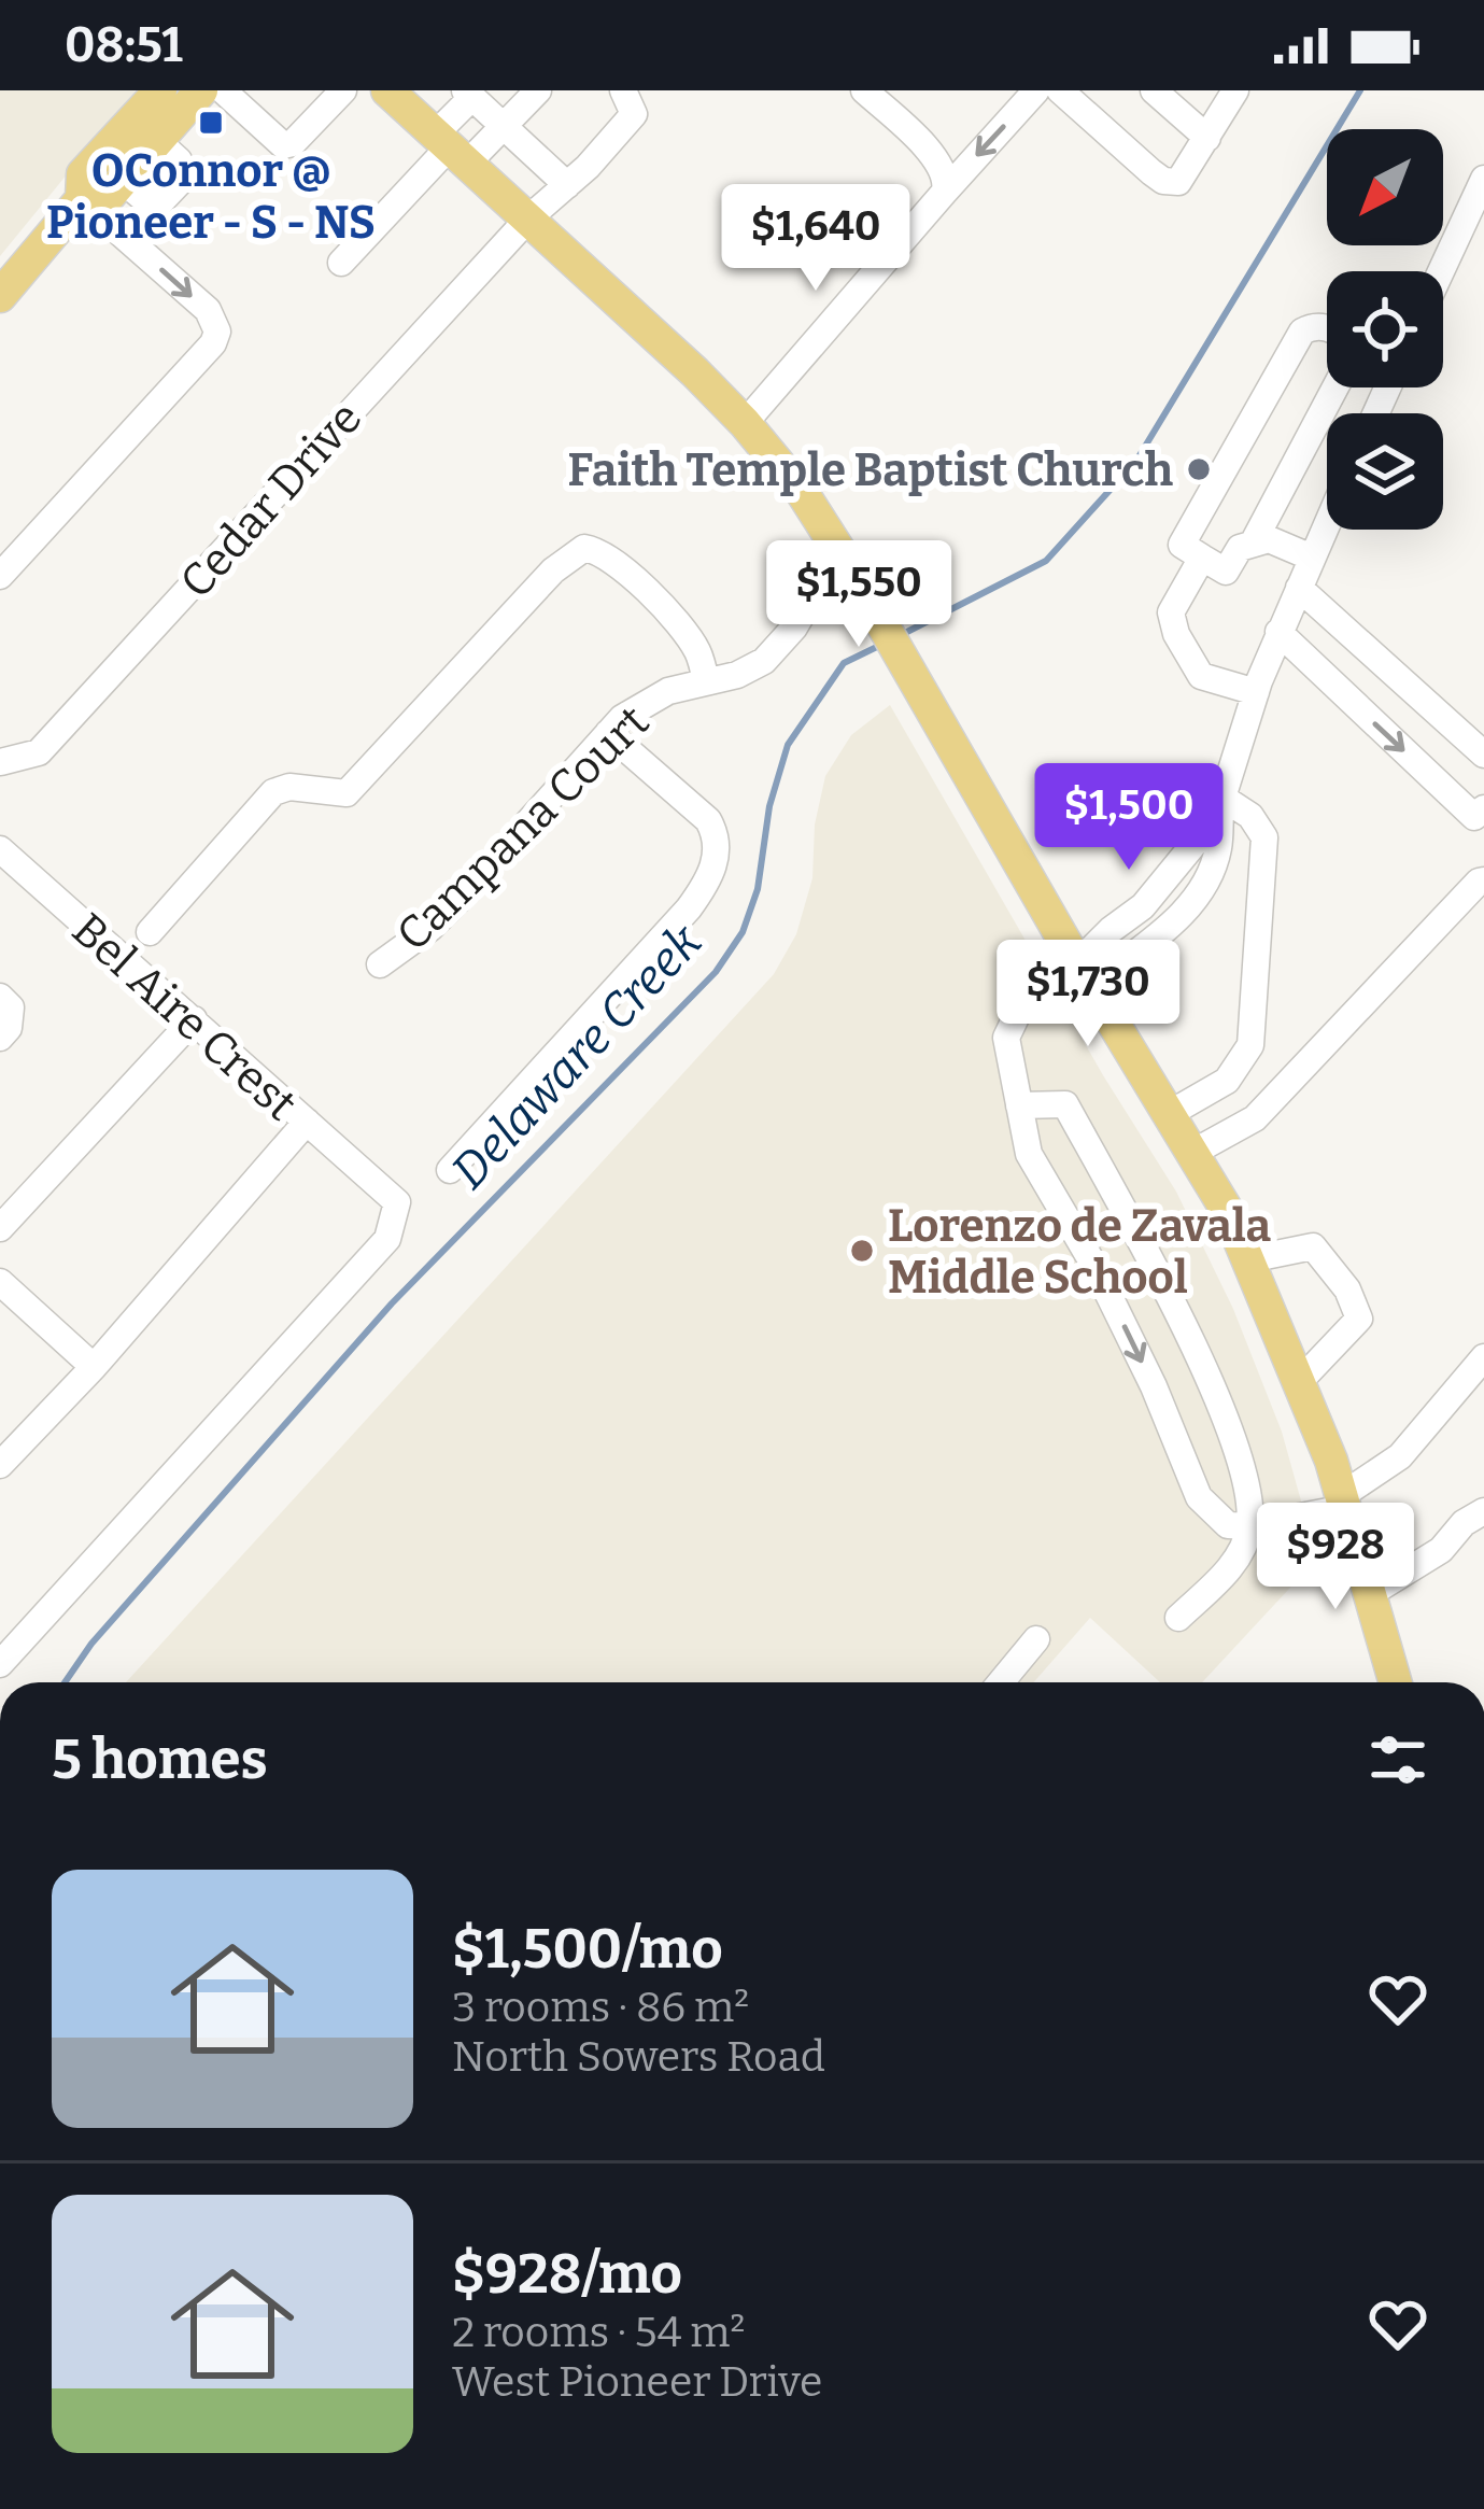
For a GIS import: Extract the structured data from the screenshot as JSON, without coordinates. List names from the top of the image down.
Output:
{
  "streets": {
    "street": ["Cedar Drive", "Campana Court", "Bel Aire Crest"]
  },
  "water": ["Delaware Creek"],
  "places": {
    "transit": ["OConnor @ Pioneer - S - NS"],
    "other": ["Faith Temple Baptist Church", "Lorenzo de Zavala Middle School"]
  },
  "north": "bottom left",
  "page": {
    "status": "08:51",
    "price": [
      "$1,640",
      "$1,550",
      "$1,500",
      "$1,730",
      "$928"
    ],
    "heading": "5 homes",
    "list": [
      {
        "name": "$1,500/mo",
        "note": "3 rooms · 86 m² · North Sowers Road"
      },
      {
        "name": "$928/mo",
        "note": "2 rooms · 54 m² · West Pioneer Drive"
      }
    ]
  }
}
